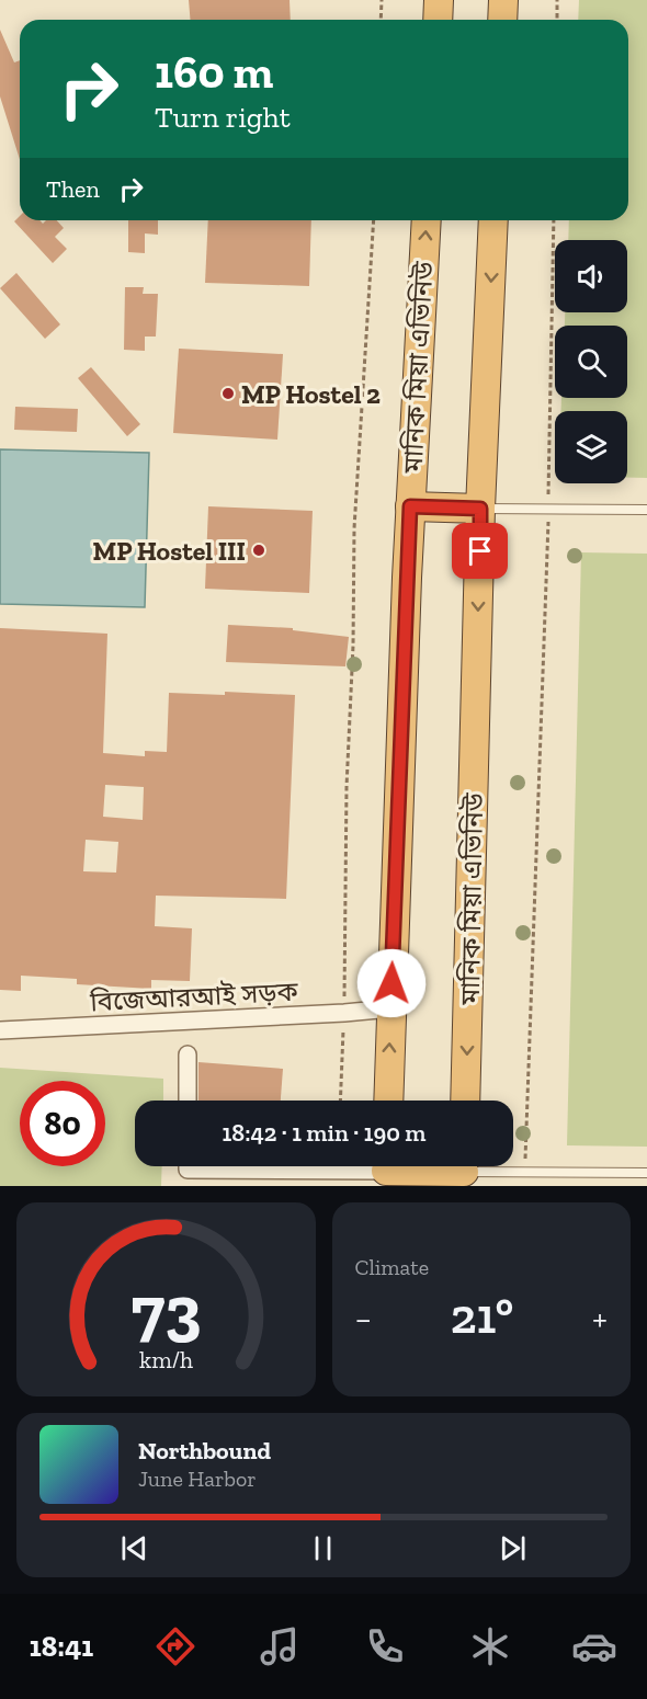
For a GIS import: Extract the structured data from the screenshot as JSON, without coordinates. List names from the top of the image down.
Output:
{
  "streets": {
    "highway": ["মানিক মিয়া এভিনিউ"],
    "street": ["বিজেআরআই সড়ক"]
  },
  "crossings": [
    ["মানিক মিয়া এভিনিউ", "বিজেআরআই সড়ক"]
  ],
  "places": ["MP Hostel 2", "MP Hostel III"],
  "page": {
    "turn": ["160 m", "Turn right"],
    "then": "Then",
    "limit": "80",
    "trip": "18:42 · 1 min · 190 m",
    "tile": "Climate",
    "heat": ["−", "21°", "+"],
    "song": ["Northbound", "June Harbor"],
    "tabs": "18:41",
    "gauge": ["73", "km/h"]
  }
}
